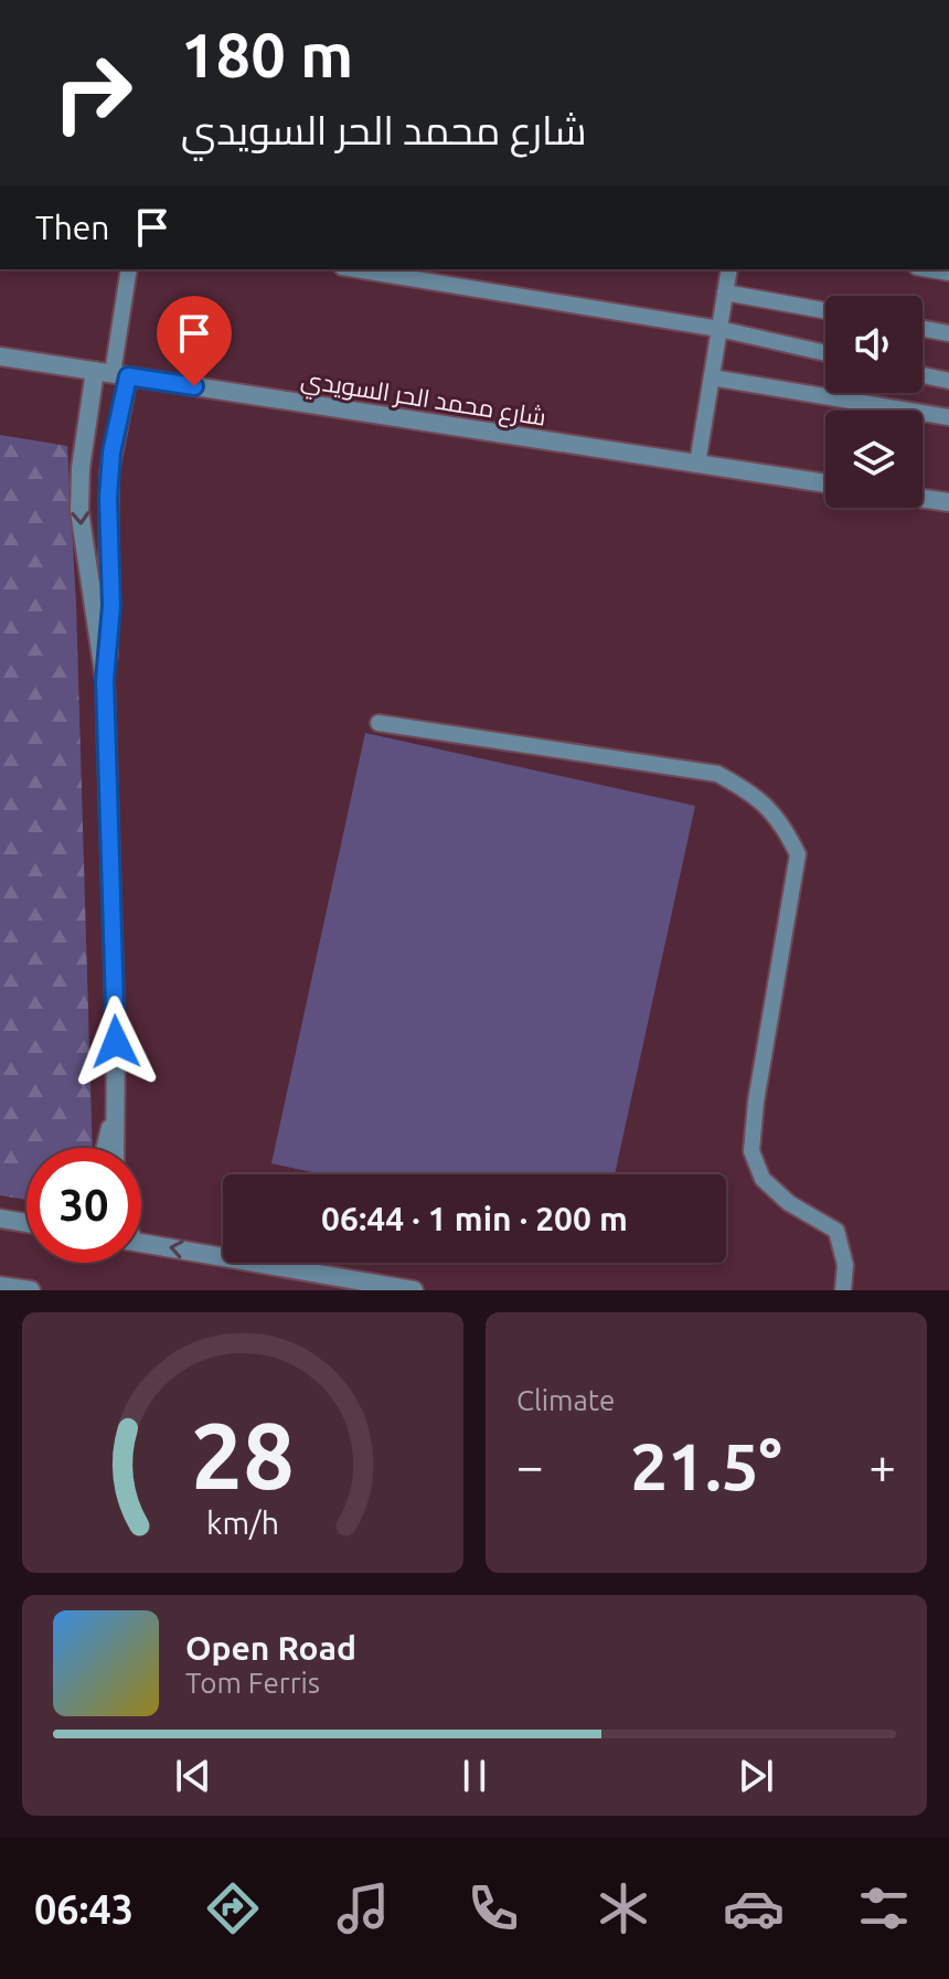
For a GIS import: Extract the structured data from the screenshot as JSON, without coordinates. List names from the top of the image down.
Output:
{
  "streets": {
    "street": ["شارع محمد الحر السويدي"]
  },
  "page": {
    "turn": ["180 m", "شارع محمد الحر السويدي"],
    "then": "Then",
    "limit": "30",
    "trip": "06:44 · 1 min · 200 m",
    "tile": "Climate",
    "heat": ["−", "21.5°", "+"],
    "song": ["Open Road", "Tom Ferris"],
    "tabs": "06:43",
    "gauge": ["28", "km/h"]
  }
}
